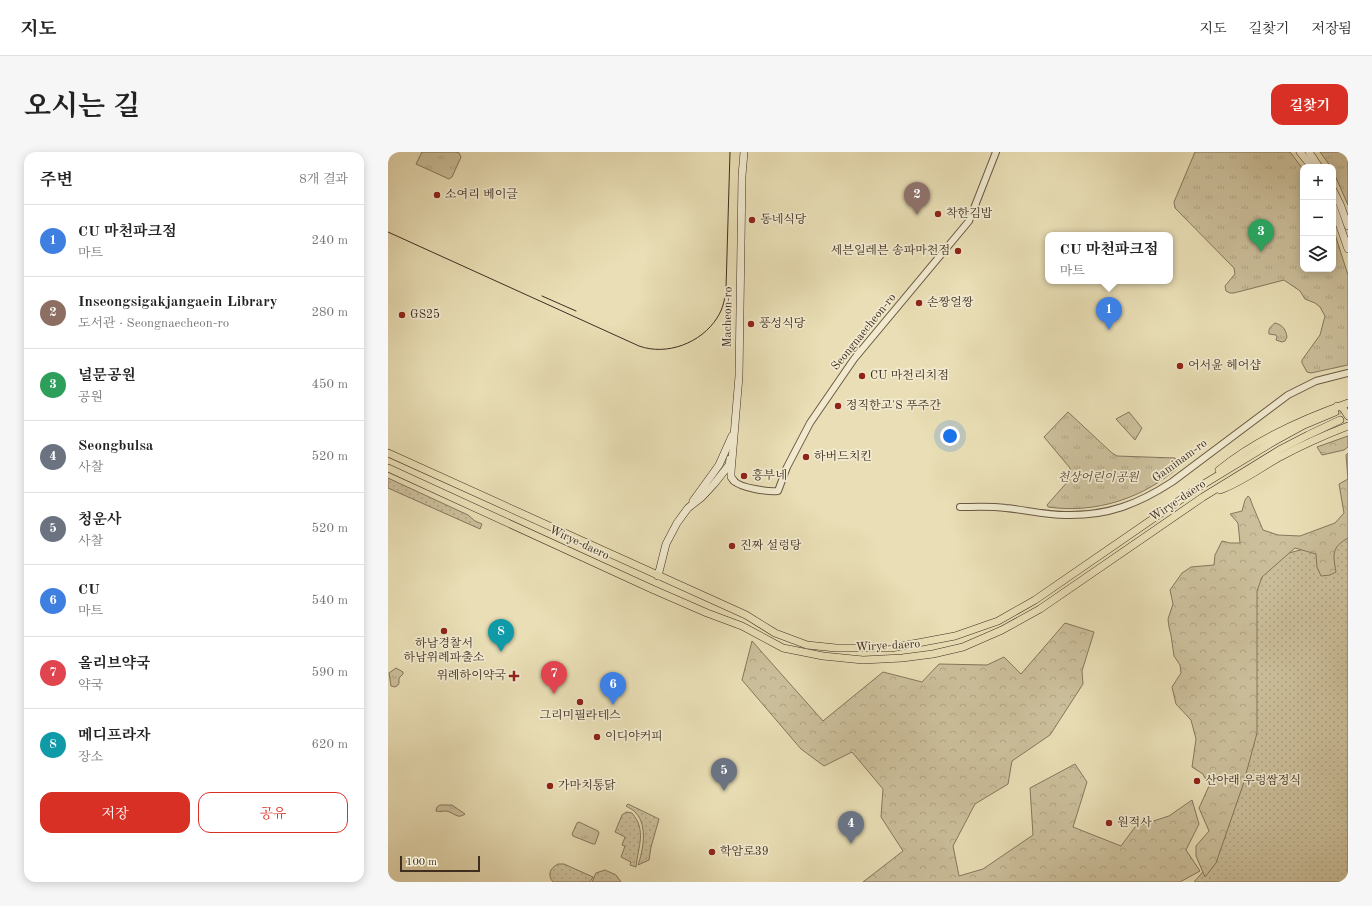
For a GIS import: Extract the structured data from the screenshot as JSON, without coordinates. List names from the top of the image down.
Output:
{
  "streets": {
    "main road": ["Macheon-ro", "Wirye-daero"],
    "street": ["Seongnaecheon-ro", "Gaminam-ro"]
  },
  "crossings": [
    ["Macheon-ro", "Seongnaecheon-ro"]
  ],
  "parks": ["천상어린이공원"],
  "places": {
    "other": [
      "소여리 베이글",
      "착한김밥",
      "동네식당",
      "세븐일레븐 송파마천점",
      "손짱얼짱",
      "GS25",
      "풍성식당",
      "어서윤 헤어샵",
      "CU 마천리치점",
      "정직한고'S 푸주간",
      "하버드치킨",
      "흥부네",
      "진짜 설렁탕",
      "하남경찰서 하남위례파출소",
      "그리미필라테스",
      "이디야커피",
      "산아래 우렁쌈정식",
      "가마치통닭",
      "원적사",
      "학암로39"
    ],
    "health": ["위례하이약국"]
  },
  "scale_bar": "100 m",
  "page": {
    "header": "지도",
    "nav": ["지도", "길찾기", "저장됨"],
    "title": "오시는 길",
    "buttons": [
      "길찾기",
      ["저장", "공유"]
    ],
    "heading": ["주변", "8개 결과"],
    "map_buttons": ["+", "−"],
    "pins": [
      "2",
      "3",
      "1",
      "8",
      "7",
      "6",
      "5",
      "4"
    ],
    "list": [
      {
        "mark": "1",
        "name": "CU 마천파크점",
        "note": "마트",
        "value": "240 m"
      },
      {
        "mark": "2",
        "name": "Inseongsigakjangaein Library",
        "note": "도서관 · Seongnaecheon-ro",
        "value": "280 m"
      },
      {
        "mark": "3",
        "name": "널문공원",
        "note": "공원",
        "value": "450 m"
      },
      {
        "mark": "4",
        "name": "Seongbulsa",
        "note": "사찰",
        "value": "520 m"
      },
      {
        "mark": "5",
        "name": "청운사",
        "note": "사찰",
        "value": "520 m"
      },
      {
        "mark": "6",
        "name": "CU",
        "note": "마트",
        "value": "540 m"
      },
      {
        "mark": "7",
        "name": "올리브약국",
        "note": "약국",
        "value": "590 m"
      },
      {
        "mark": "8",
        "name": "메디프라자",
        "note": "장소",
        "value": "620 m"
      }
    ],
    "popup": ["CU 마천파크점", "마트"],
    "scale": "100 m"
  }
}
